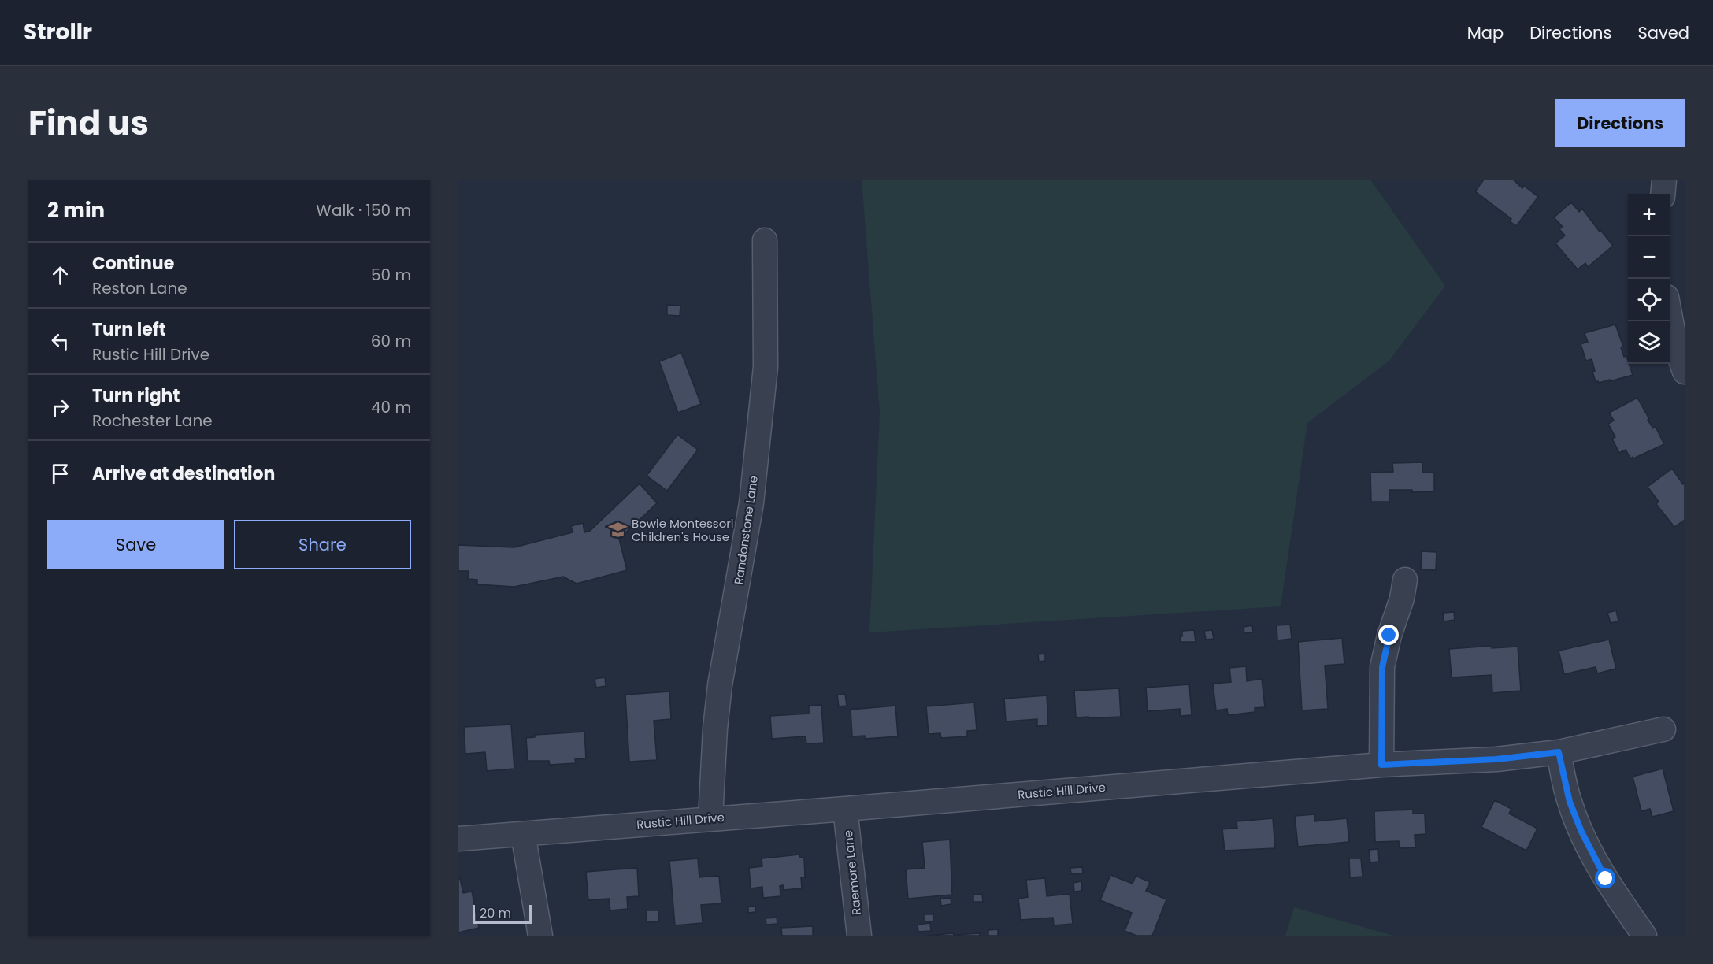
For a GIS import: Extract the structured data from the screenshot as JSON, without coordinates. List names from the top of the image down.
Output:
{
  "streets": {
    "street": ["Randonstone Lane", "Rustic Hill Drive", "Raemore Lane"]
  },
  "crossings": [
    ["Randonstone Lane", "Rustic Hill Drive"],
    ["Rustic Hill Drive", "Raemore Lane"]
  ],
  "places": {
    "school or university": ["Bowie Montessori Children's House"]
  },
  "scale_bar": "20 m",
  "page": {
    "header": "Strollr",
    "nav": ["Map", "Directions", "Saved"],
    "title": "Find us",
    "buttons": [
      "Directions",
      ["Save", "Share"]
    ],
    "heading": ["2 min", "Walk · 150 m"],
    "map_buttons": ["+", "−"],
    "list": [
      ["Continue", "Reston Lane", "50 m"],
      ["Turn left", "Rustic Hill Drive", "60 m"],
      ["Turn right", "Rochester Lane", "40 m"],
      "Arrive at destination"
    ],
    "scale": "20 m"
  }
}
